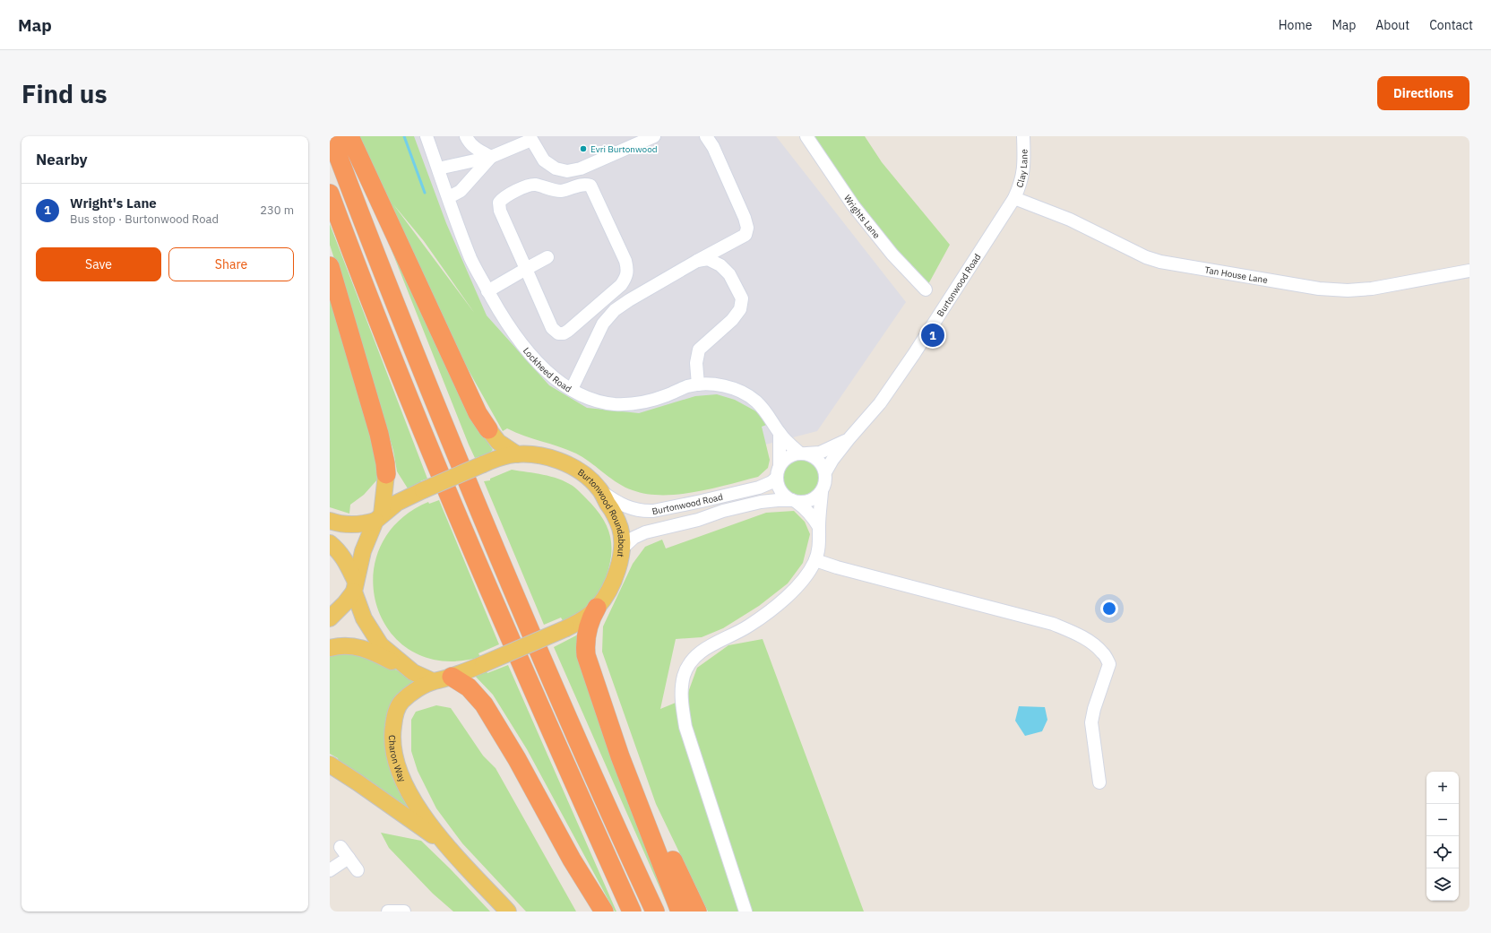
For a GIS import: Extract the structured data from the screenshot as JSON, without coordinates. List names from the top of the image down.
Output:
{
  "streets": {
    "main road": ["Burtonwood Roundabout", "Charon Way"],
    "street": [
      "Clay Lane",
      "Wrights Lane",
      "Tan House Lane",
      "Burtonwood Road",
      "Lockheed Road"
    ]
  },
  "crossings": [
    ["Clay Lane", "Tan House Lane"],
    ["Clay Lane", "Burtonwood Road"],
    ["Tan House Lane", "Burtonwood Road"],
    ["Burtonwood Road", "Lockheed Road"],
    ["Burtonwood Road", "Burtonwood Roundabout"],
    ["Burtonwood Roundabout", "Charon Way"]
  ],
  "places": ["Evri Burtonwood"],
  "page": {
    "header": "Map",
    "nav": [
      "Home",
      "Map",
      "About",
      "Contact"
    ],
    "buttons": [
      "Directions",
      ["Save", "Share"]
    ],
    "title": "Find us",
    "heading": "Nearby",
    "list": [
      {
        "mark": "1",
        "name": "Wright's Lane",
        "note": "Bus stop · Burtonwood Road",
        "value": "230 m"
      }
    ],
    "pins": "1",
    "map_buttons": ["+", "−"]
  }
}
